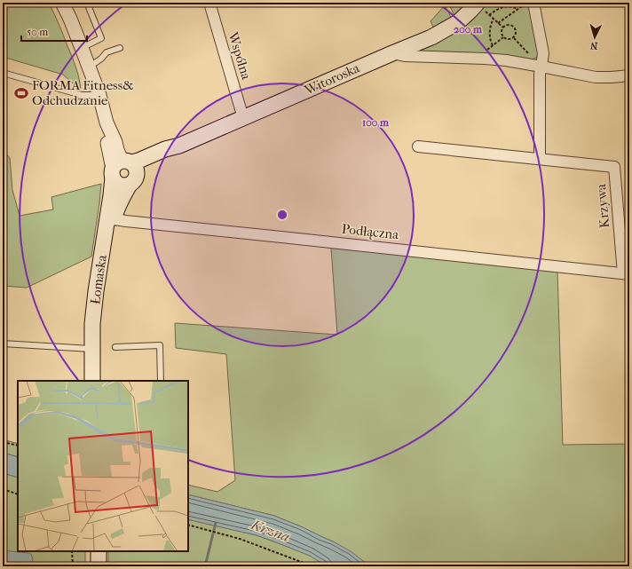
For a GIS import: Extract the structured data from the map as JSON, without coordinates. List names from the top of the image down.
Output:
{
  "streets": {
    "main road": ["Witoroska", "Łomaska"],
    "street": ["Wspólna", "Krzywa", "Podłączna"]
  },
  "crossings": [
    ["Wspólna", "Witoroska"],
    ["Witoroska", "Podłączna"],
    ["Witoroska", "Łomaska"],
    ["Krzywa", "Podłączna"],
    ["Podłączna", "Łomaska"]
  ],
  "water": ["Krzna"],
  "places": {
    "sports": ["FORMA Fitness& Odchudzanie"]
  },
  "scale_bar": "50 m",
  "north": "bottom",
  "rings": ["200 m", "100 m"]
}
